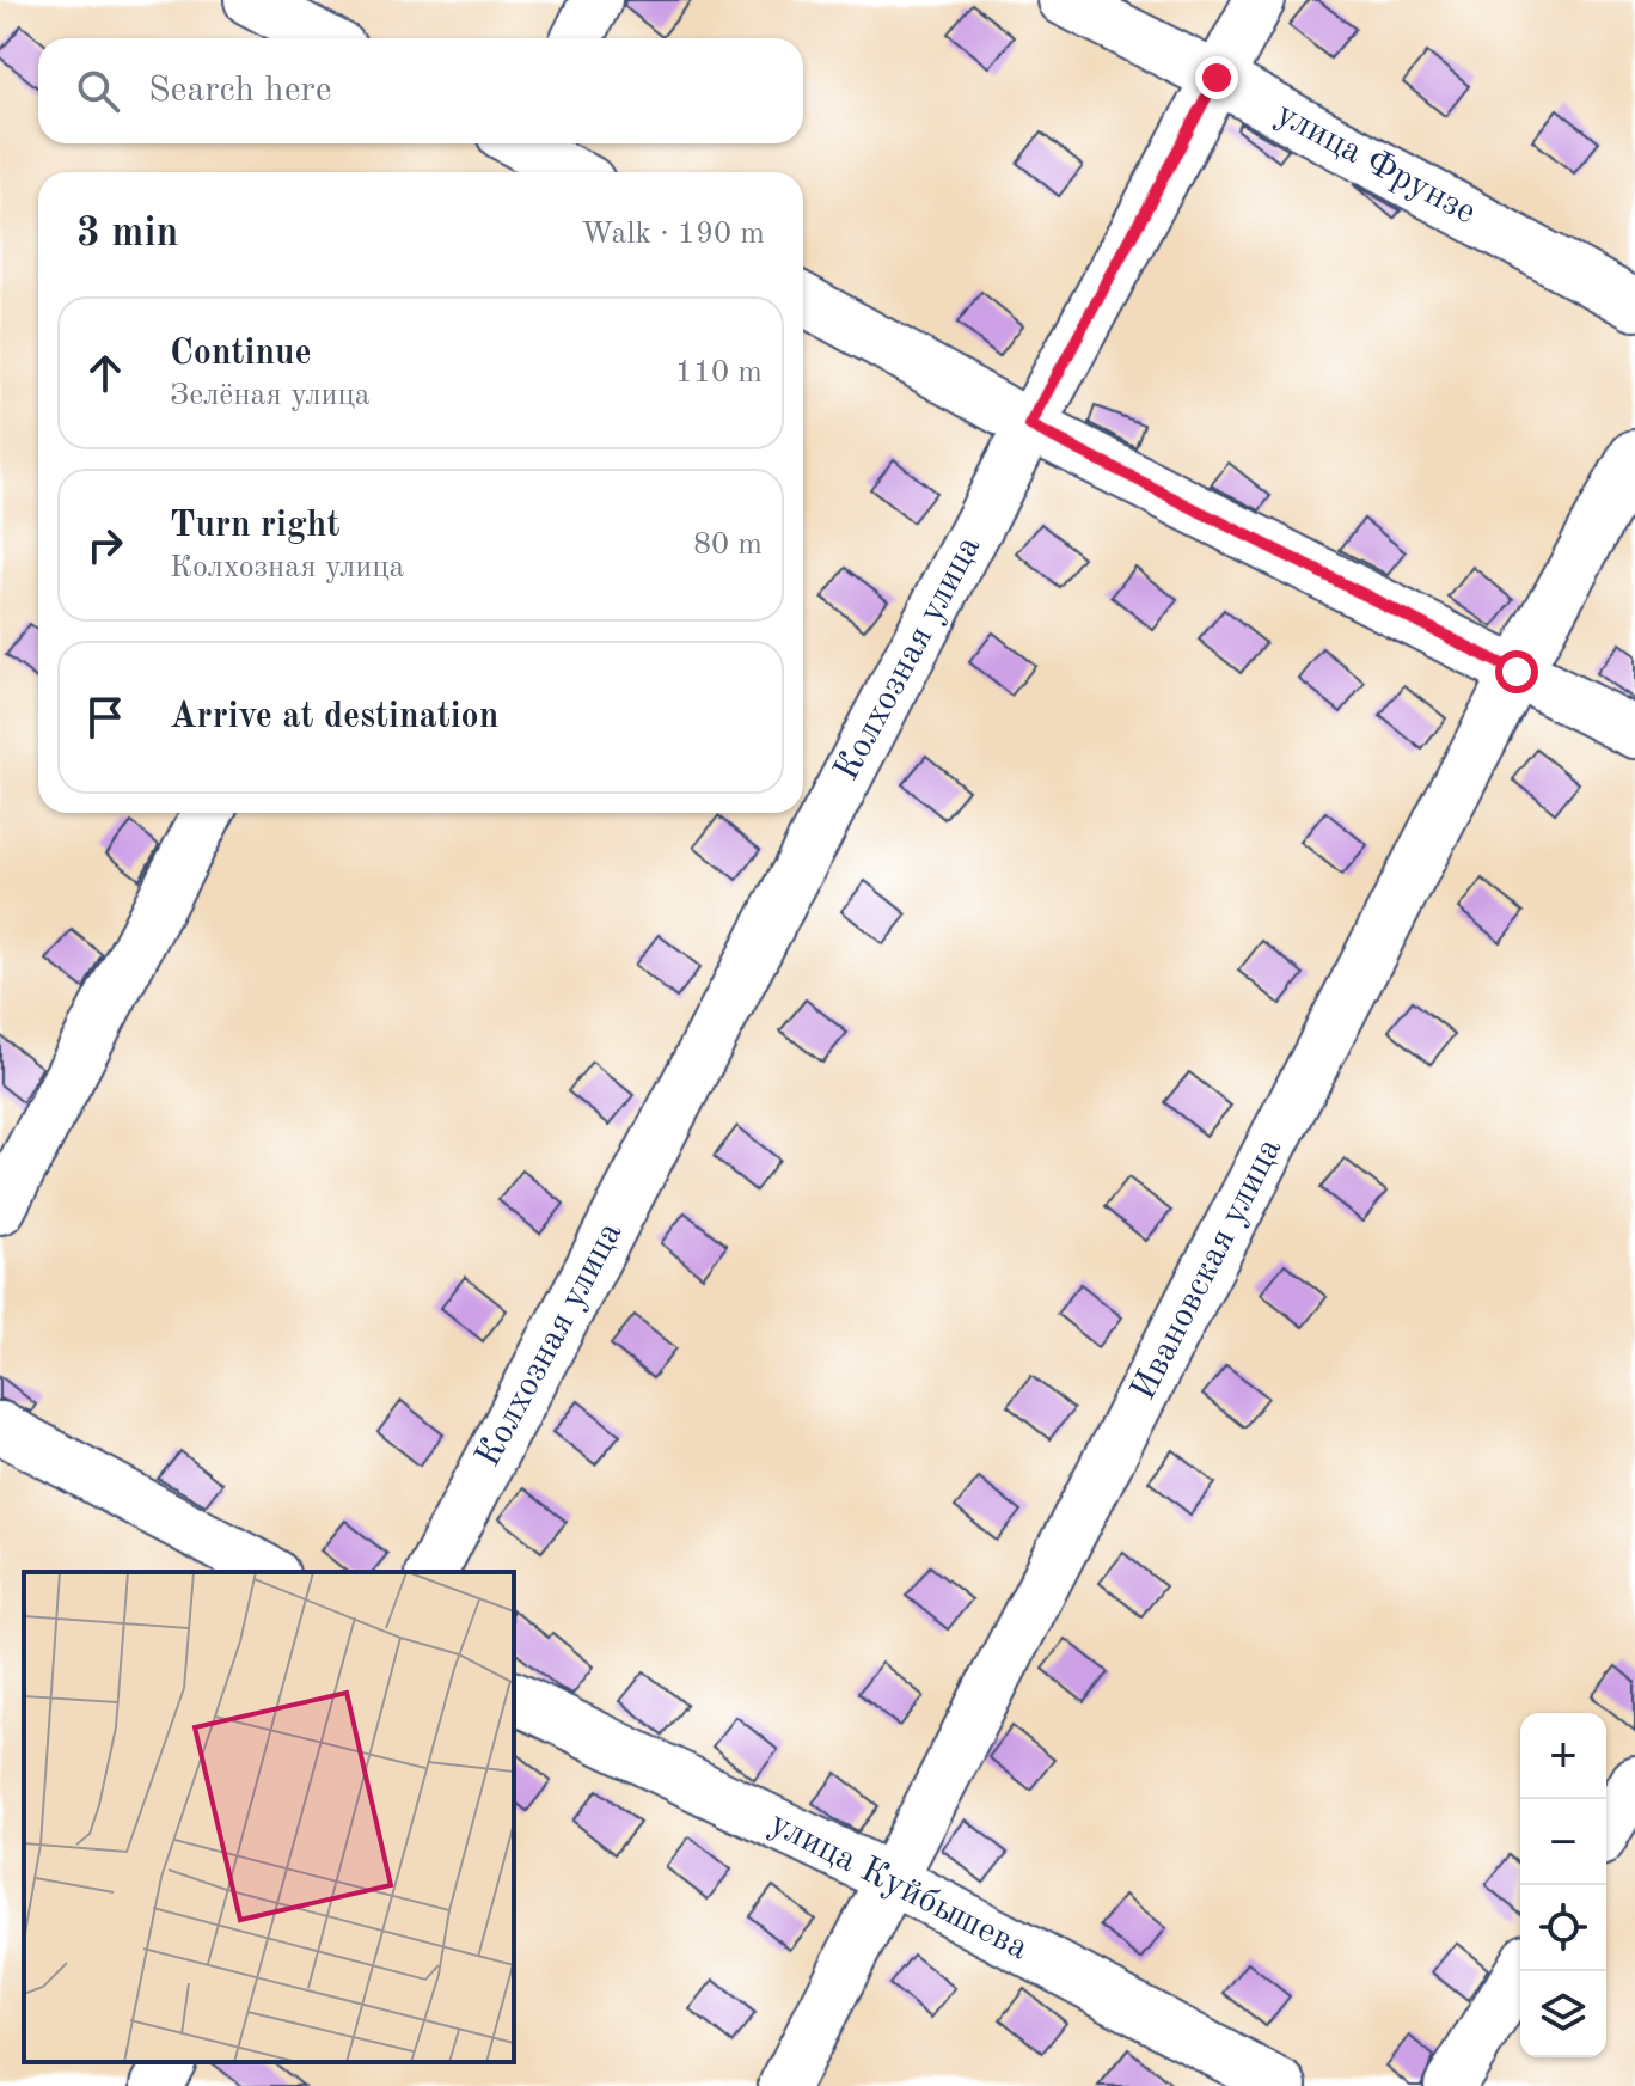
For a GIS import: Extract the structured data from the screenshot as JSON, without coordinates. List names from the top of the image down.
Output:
{
  "streets": {
    "street": [
      "улица Фрунзе",
      "Колхозная улица",
      "Ивановская улица",
      "улица Куйбышева"
    ]
  },
  "crossings": [
    ["улица Фрунзе", "Колхозная улица"],
    ["Ивановская улица", "улица Куйбышева"]
  ],
  "page": {
    "search": "Search here",
    "heading": ["3 min", "Walk · 190 m"],
    "list": [
      ["Continue", "Зелёная улица", "110 m"],
      ["Turn right", "Колхозная улица", "80 m"],
      "Arrive at destination"
    ],
    "map_buttons": ["+", "−"]
  }
}
